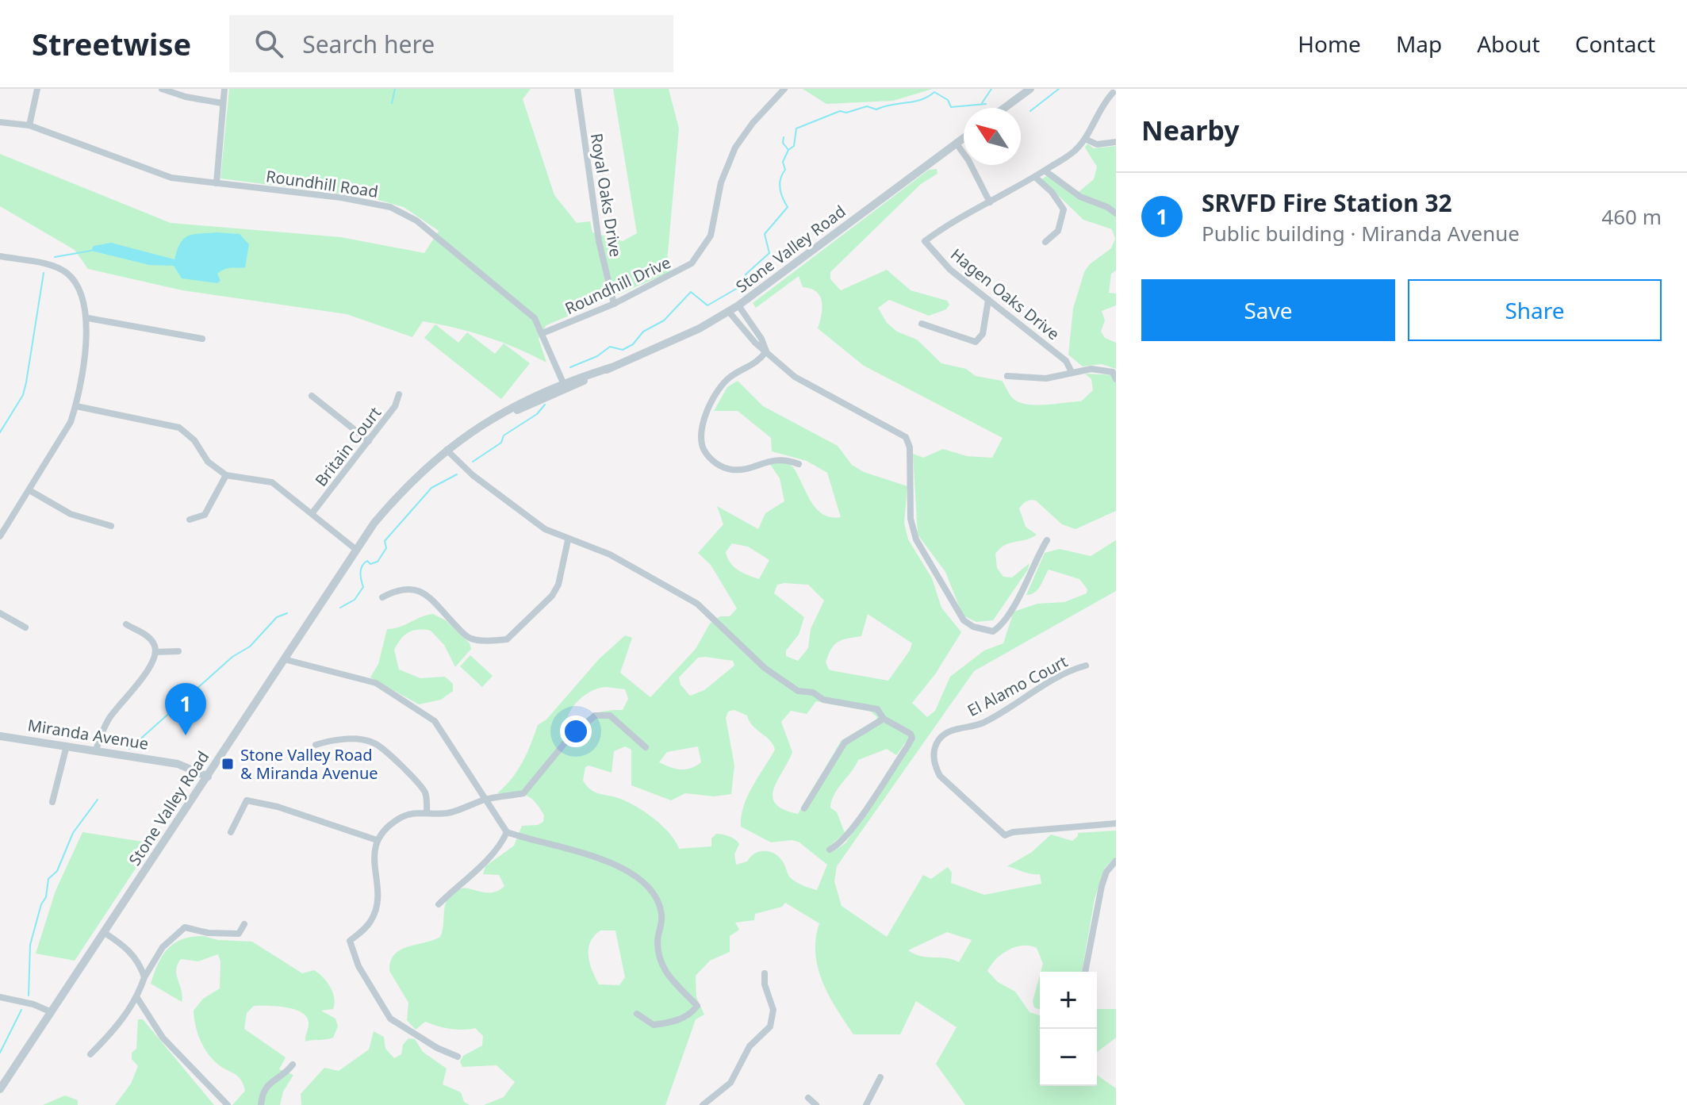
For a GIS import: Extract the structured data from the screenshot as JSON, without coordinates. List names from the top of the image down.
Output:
{
  "streets": {
    "street": [
      "Roundhill Road",
      "Royal Oaks Drive",
      "Stone Valley Road",
      "Roundhill Drive",
      "Hagen Oaks Drive",
      "Britain Court",
      "El Alamo Court",
      "Miranda Avenue"
    ]
  },
  "crossings": [
    ["Roundhill Road", "Stone Valley Road"],
    ["Roundhill Road", "Roundhill Drive"],
    ["Royal Oaks Drive", "Roundhill Drive"],
    ["Stone Valley Road", "Miranda Avenue"]
  ],
  "places": {
    "transit": ["Stone Valley Road & Miranda Avenue"]
  },
  "north": "top left",
  "page": {
    "header": "Streetwise",
    "search": "Search here",
    "nav": [
      "Home",
      "Map",
      "About",
      "Contact"
    ],
    "heading": "Nearby",
    "list": [
      {
        "mark": "1",
        "name": "SRVFD Fire Station 32",
        "note": "Public building · Miranda Avenue",
        "value": "460 m"
      }
    ],
    "buttons": ["Save", "Share"],
    "pins": "1",
    "map_buttons": ["+", "−"]
  }
}
